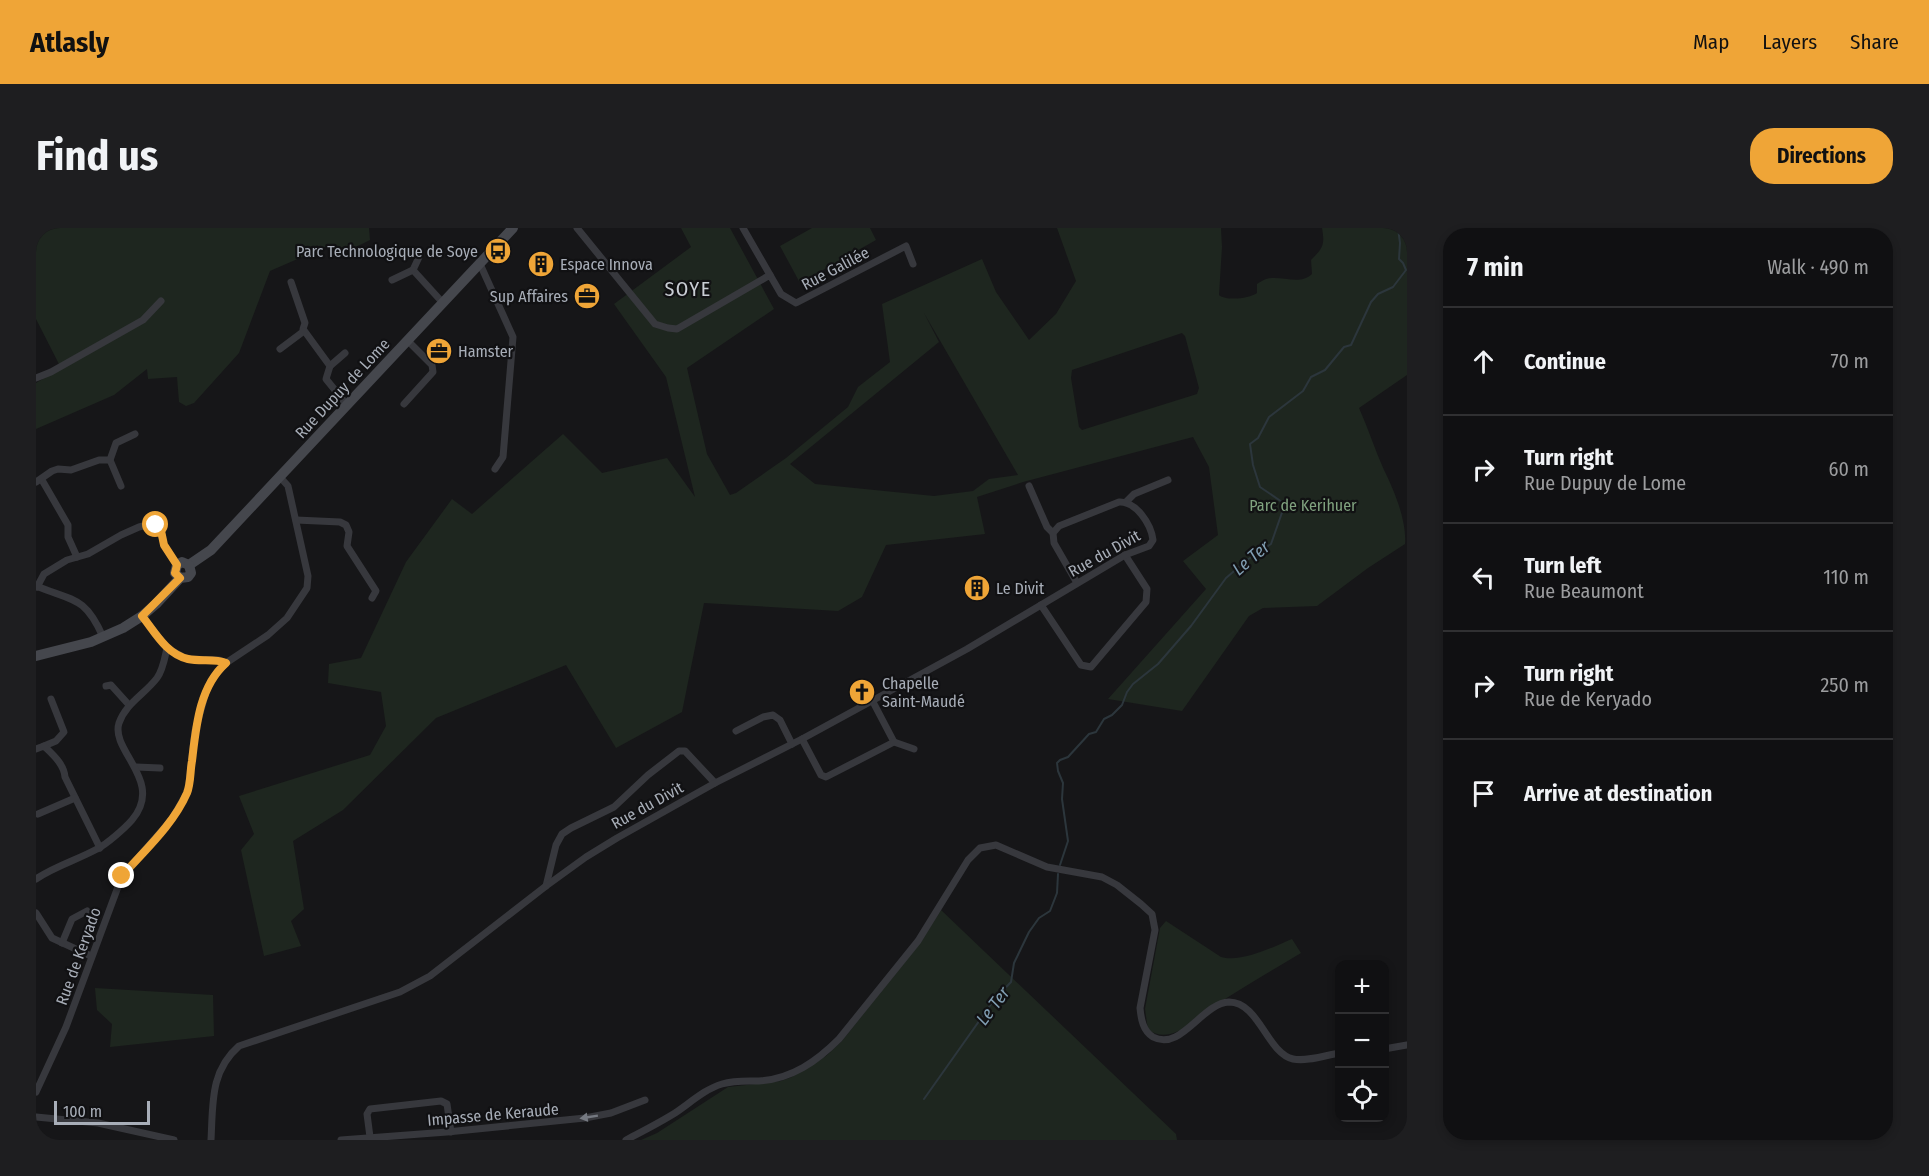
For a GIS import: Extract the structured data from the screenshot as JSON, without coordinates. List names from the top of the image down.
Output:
{
  "streets": {
    "street": [
      "Rue Galilée",
      "Rue Dupuy de Lome",
      "Rue du Divit",
      "Rue de Keryado",
      "Impasse de Keraude"
    ]
  },
  "crossings": [
    ["Rue Dupuy de Lome", "Rue de Keryado"]
  ],
  "one_way": ["Impasse de Keraude"],
  "districts": ["SOYE"],
  "water": ["Le Ter"],
  "parks": ["Parc de Kerihuer"],
  "places": {
    "bus stop": ["Parc Technologique de Soye"],
    "building": ["Espace Innova", "Le Divit"],
    "office": ["Sup Affaires", "Hamster"],
    "church": ["Chapelle Saint-Maudé"]
  },
  "scale_bar": "100 m",
  "page": {
    "header": "Atlasly",
    "nav": ["Map", "Layers", "Share"],
    "buttons": "Directions",
    "title": "Find us",
    "heading": ["7 min", "Walk · 490 m"],
    "list": [
      ["Continue", "70 m"],
      ["Turn right", "Rue Dupuy de Lome", "60 m"],
      ["Turn left", "Rue Beaumont", "110 m"],
      ["Turn right", "Rue de Keryado", "250 m"],
      "Arrive at destination"
    ],
    "map_buttons": ["+", "−"],
    "scale": "100 m"
  }
}
